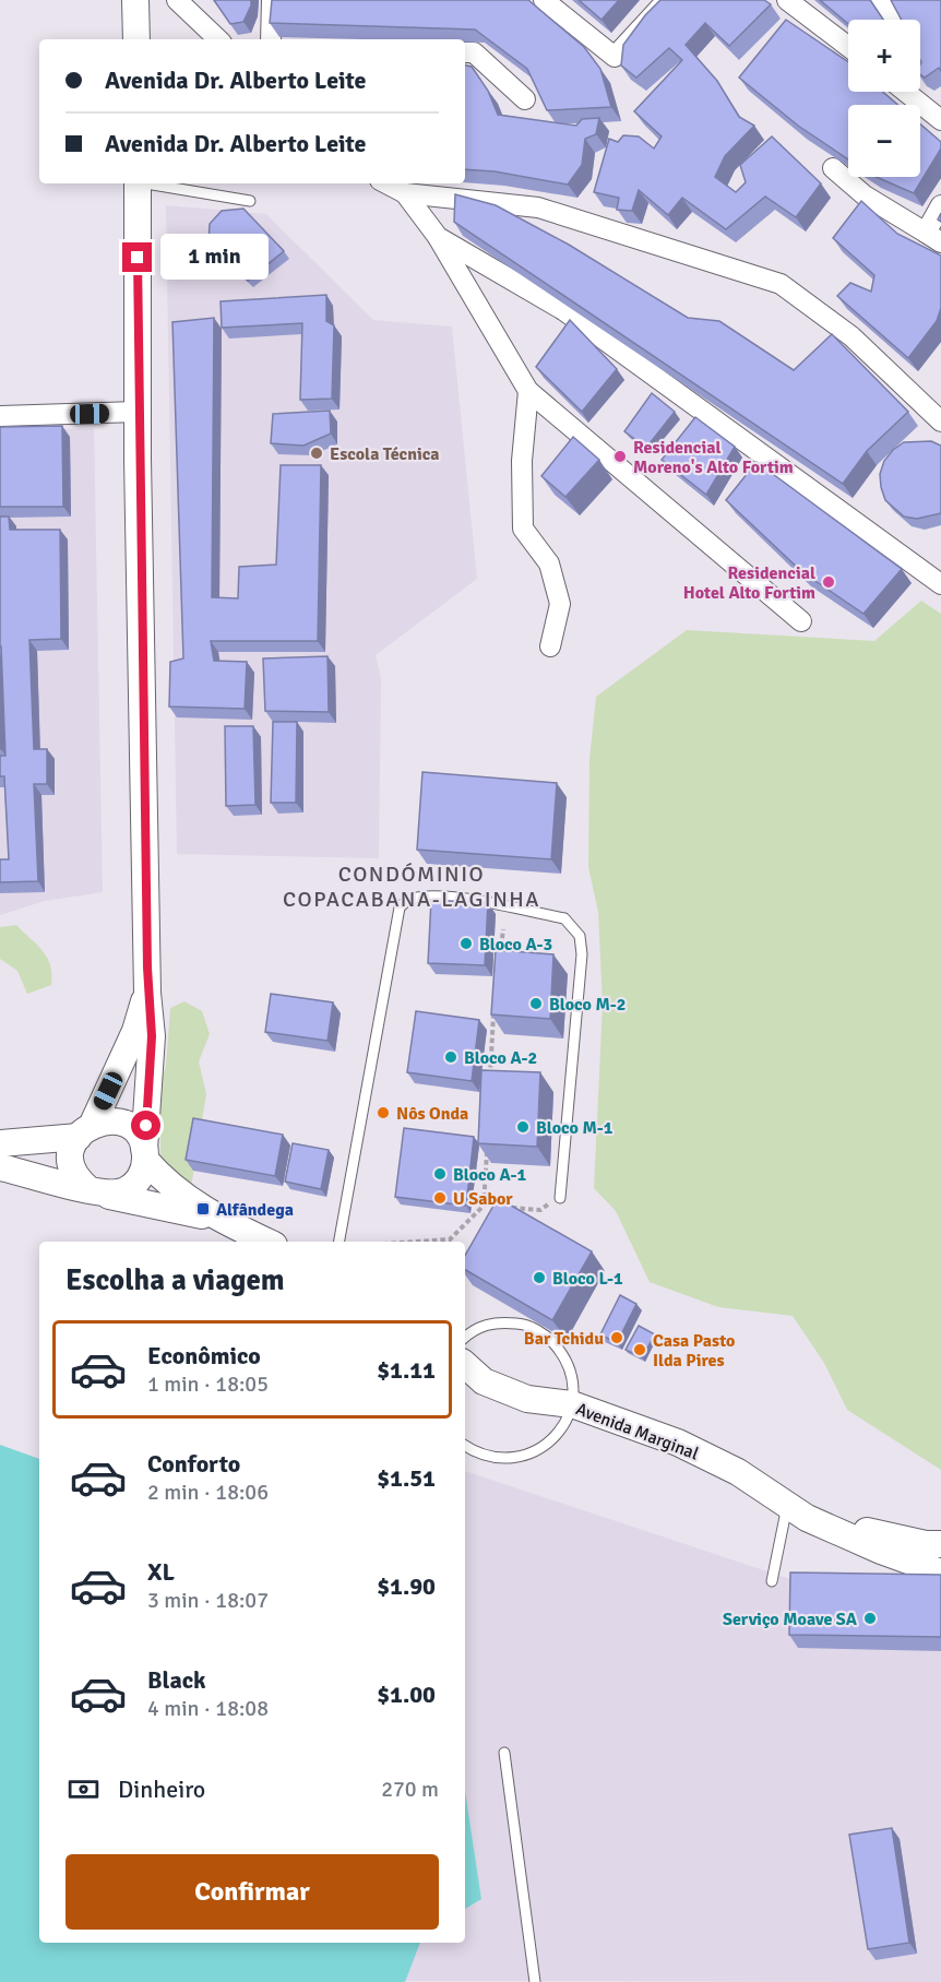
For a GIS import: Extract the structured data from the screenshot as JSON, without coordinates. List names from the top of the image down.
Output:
{
  "streets": {
    "street": ["Avenida Marginal"]
  },
  "districts": ["CONDÓMINIO COPACABANA-LAGINHA"],
  "places": {
    "other": [
      "Escola Técnica",
      "Residencial Moreno's Alto Fortim",
      "Residencial Hotel Alto Fortim",
      "Bloco A-3",
      "Bloco M-2",
      "Bloco A-2",
      "Nôs Onda",
      "Bloco M-1",
      "Bloco A-1",
      "U Sabor",
      "Bloco L-1",
      "Bar Tchidu",
      "Casa Pasto Ilda Pires",
      "Serviço Moave SA"
    ],
    "transit": ["Alfândega"]
  },
  "page": {
    "map_buttons": ["+", "−"],
    "banner": ["Avenida Dr. Alberto Leite", "Avenida Dr. Alberto Leite"],
    "bubble": "1 min",
    "heading": "Escolha a viagem",
    "list": [
      {
        "name": "Econômico",
        "note": "1 min · 18:05",
        "value": "$1.11"
      },
      {
        "name": "Conforto",
        "note": "2 min · 18:06",
        "value": "$1.51"
      },
      {
        "name": "XL",
        "note": "3 min · 18:07",
        "value": "$1.90"
      },
      {
        "name": "Black",
        "note": "4 min · 18:08",
        "value": "$1.00"
      }
    ],
    "pay": ["Dinheiro", "270 m"],
    "buttons": "Confirmar"
  }
}
